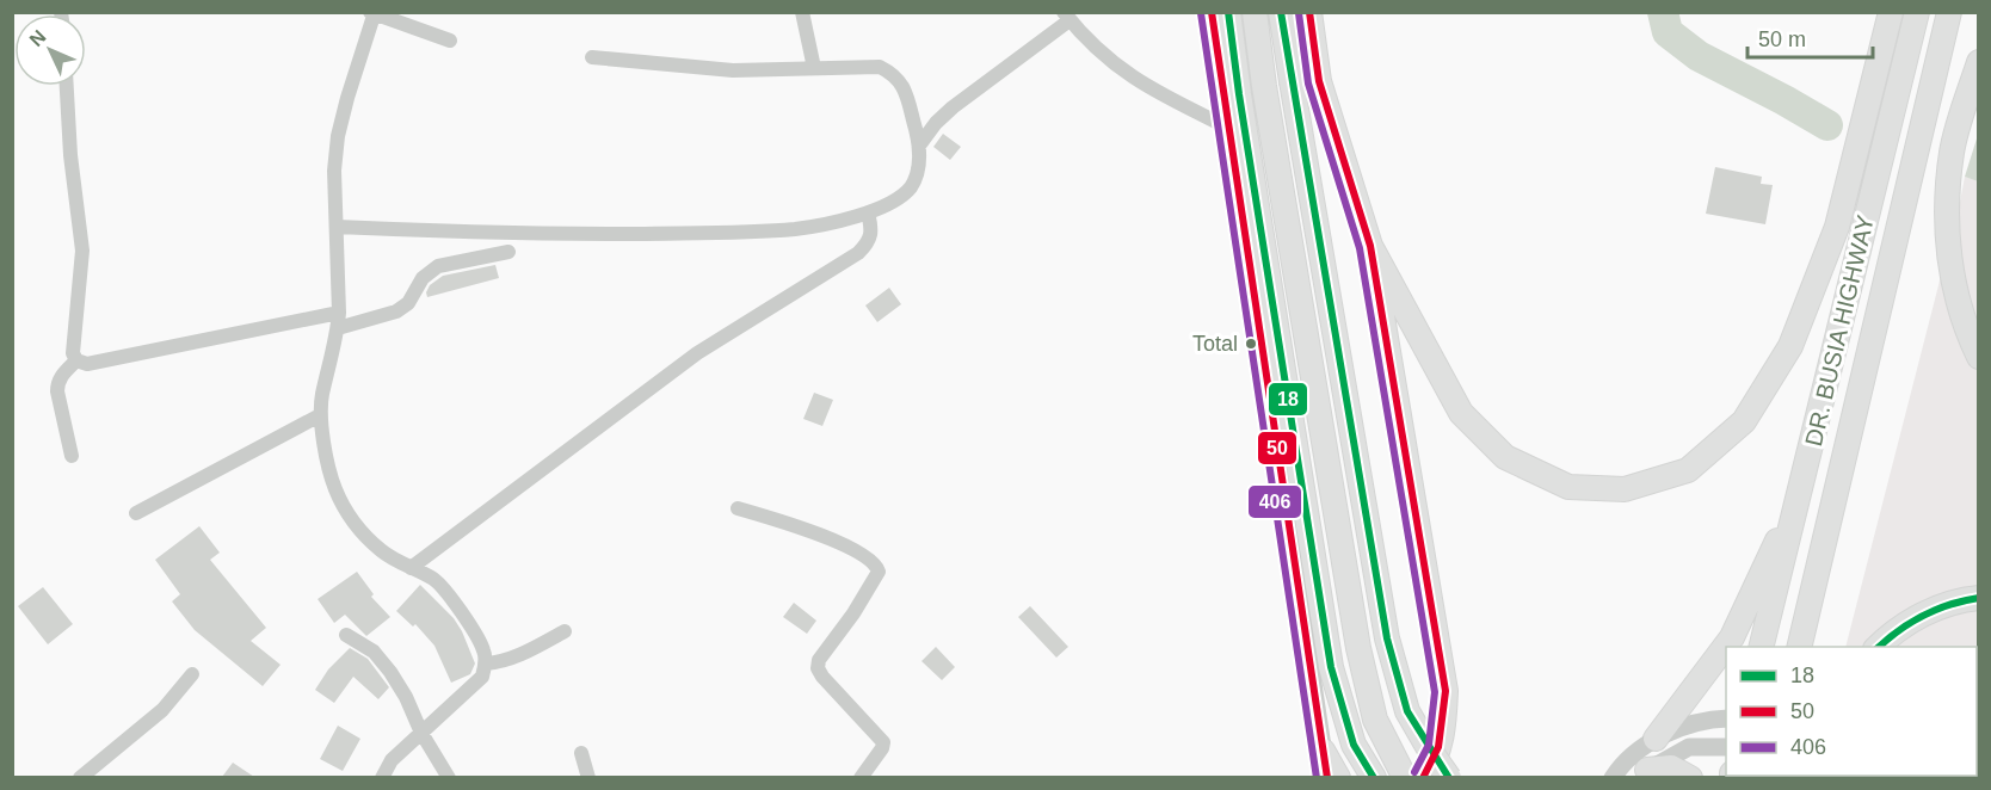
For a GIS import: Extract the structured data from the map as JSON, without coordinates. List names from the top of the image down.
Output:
{
  "streets": {
    "highway": ["DR. BUSIA HIGHWAY"]
  },
  "places": ["Total"],
  "lines": ["transit line 18", "transit line 50", "transit line 406"],
  "legend": ["18", "50", "406"],
  "scale_bar": "50 m",
  "north": "top left"
}
